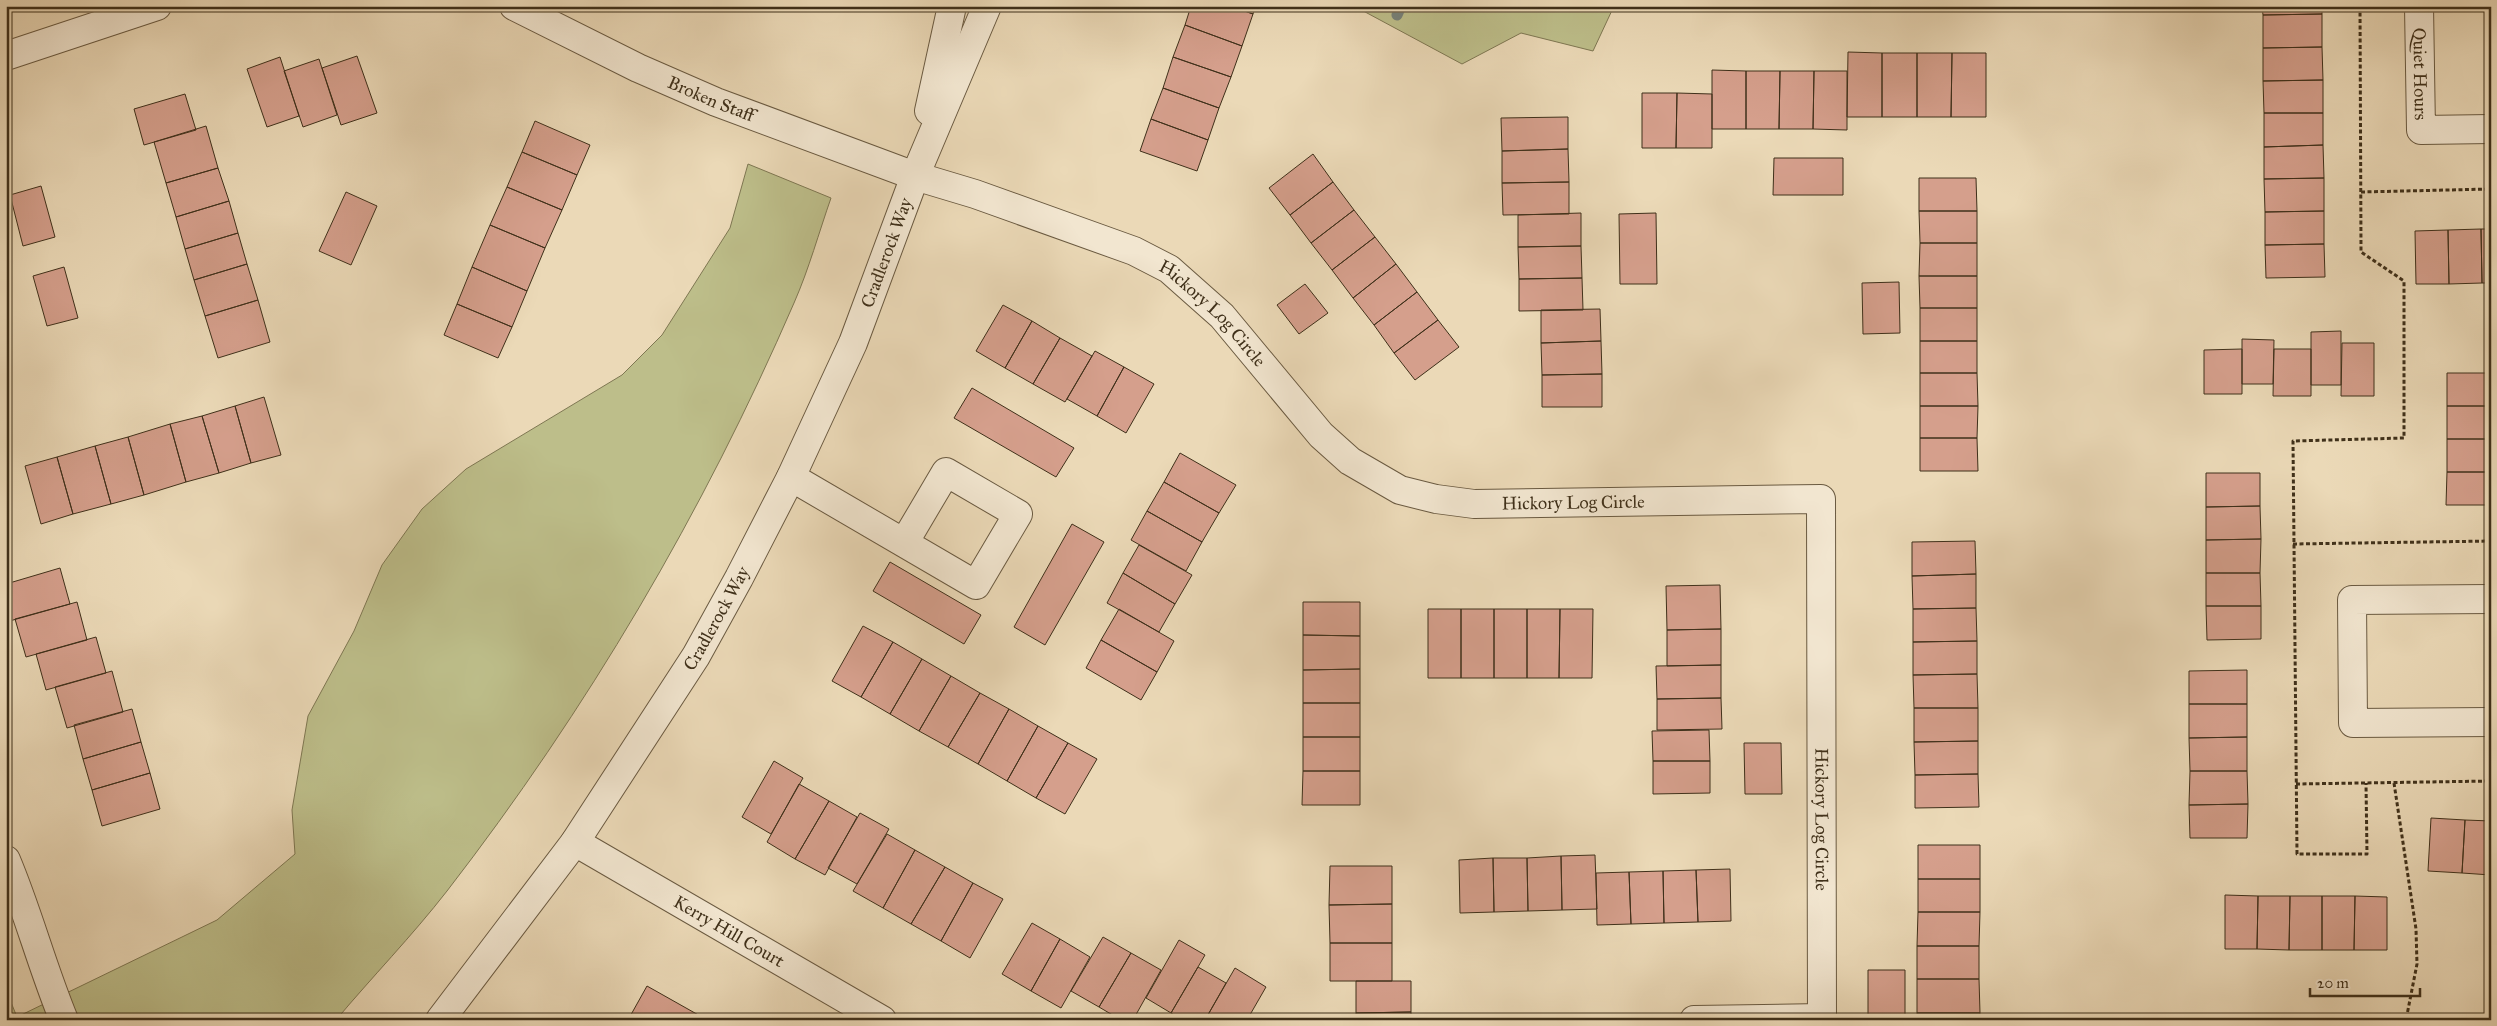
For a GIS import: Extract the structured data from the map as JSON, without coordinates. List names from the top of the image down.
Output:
{
  "streets": {
    "street": [
      "Quiet Hours",
      "Broken Staff",
      "Cradlerock Way",
      "Hickory Log Circle",
      "Kerry Hill Court"
    ]
  },
  "crossings": [
    ["Broken Staff", "Cradlerock Way"],
    ["Broken Staff", "Hickory Log Circle"],
    ["Cradlerock Way", "Hickory Log Circle"],
    ["Cradlerock Way", "Kerry Hill Court"]
  ],
  "scale_bar": "20 m"
}
